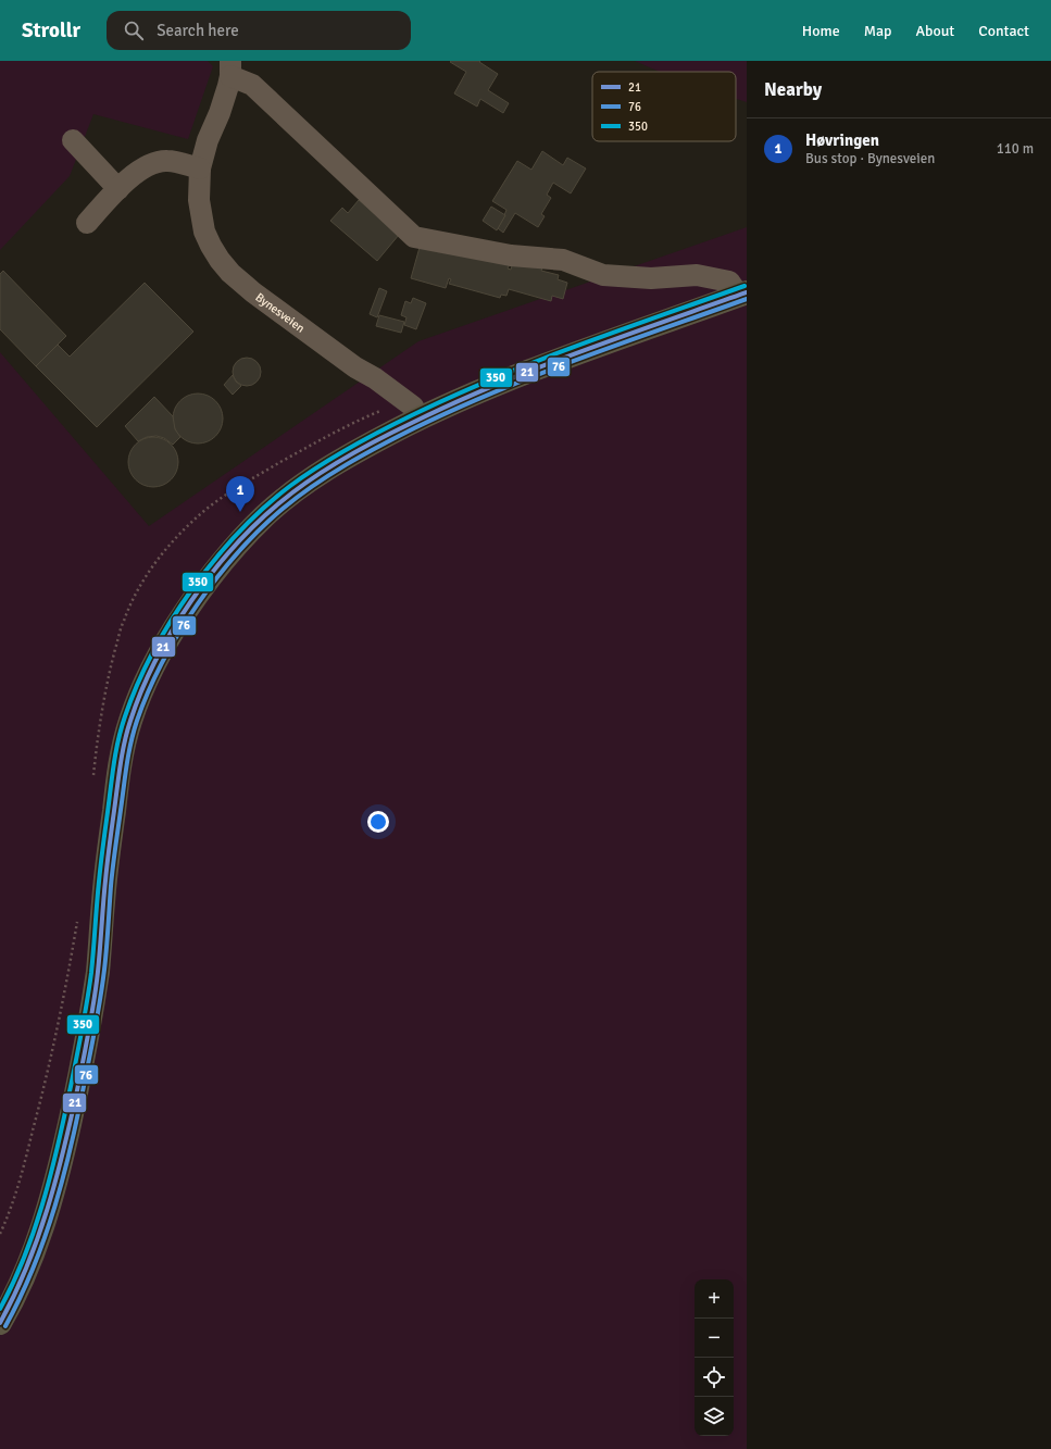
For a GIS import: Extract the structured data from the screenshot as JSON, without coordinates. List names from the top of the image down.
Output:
{
  "streets": {
    "street": ["Bynesveien"]
  },
  "lines": ["transit line 350", "transit line 21", "transit line 76"],
  "legend": ["21", "76", "350"],
  "page": {
    "header": "Strollr",
    "search": "Search here",
    "nav": [
      "Home",
      "Map",
      "About",
      "Contact"
    ],
    "heading": "Nearby",
    "list": [
      {
        "mark": "1",
        "name": "Høvringen",
        "note": "Bus stop · Bynesveien",
        "value": "110 m"
      }
    ],
    "pins": "1",
    "map_buttons": ["+", "−"]
  }
}
